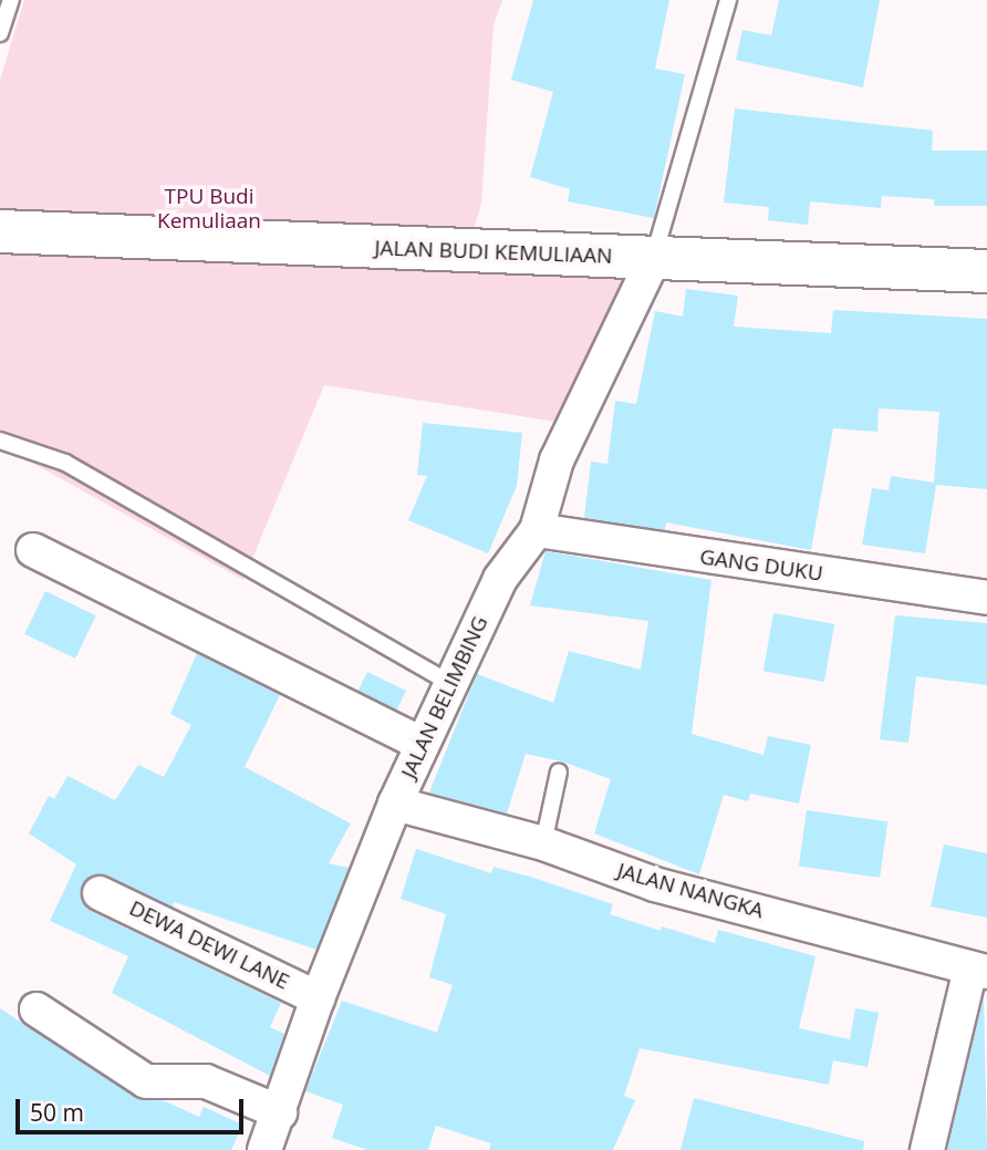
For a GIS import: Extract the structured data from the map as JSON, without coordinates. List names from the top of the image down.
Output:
{
  "streets": {
    "street": [
      "JALAN BUDI KEMULIAAN",
      "GANG DUKU",
      "JALAN BELIMBING",
      "JALAN NANGKA",
      "DEWA DEWI LANE"
    ]
  },
  "crossings": [
    ["JALAN BUDI KEMULIAAN", "JALAN BELIMBING"],
    ["GANG DUKU", "JALAN BELIMBING"],
    ["JALAN BELIMBING", "JALAN NANGKA"],
    ["JALAN BELIMBING", "DEWA DEWI LANE"]
  ],
  "parks": ["TPU Budi Kemuliaan"],
  "scale_bar": "50 m"
}
